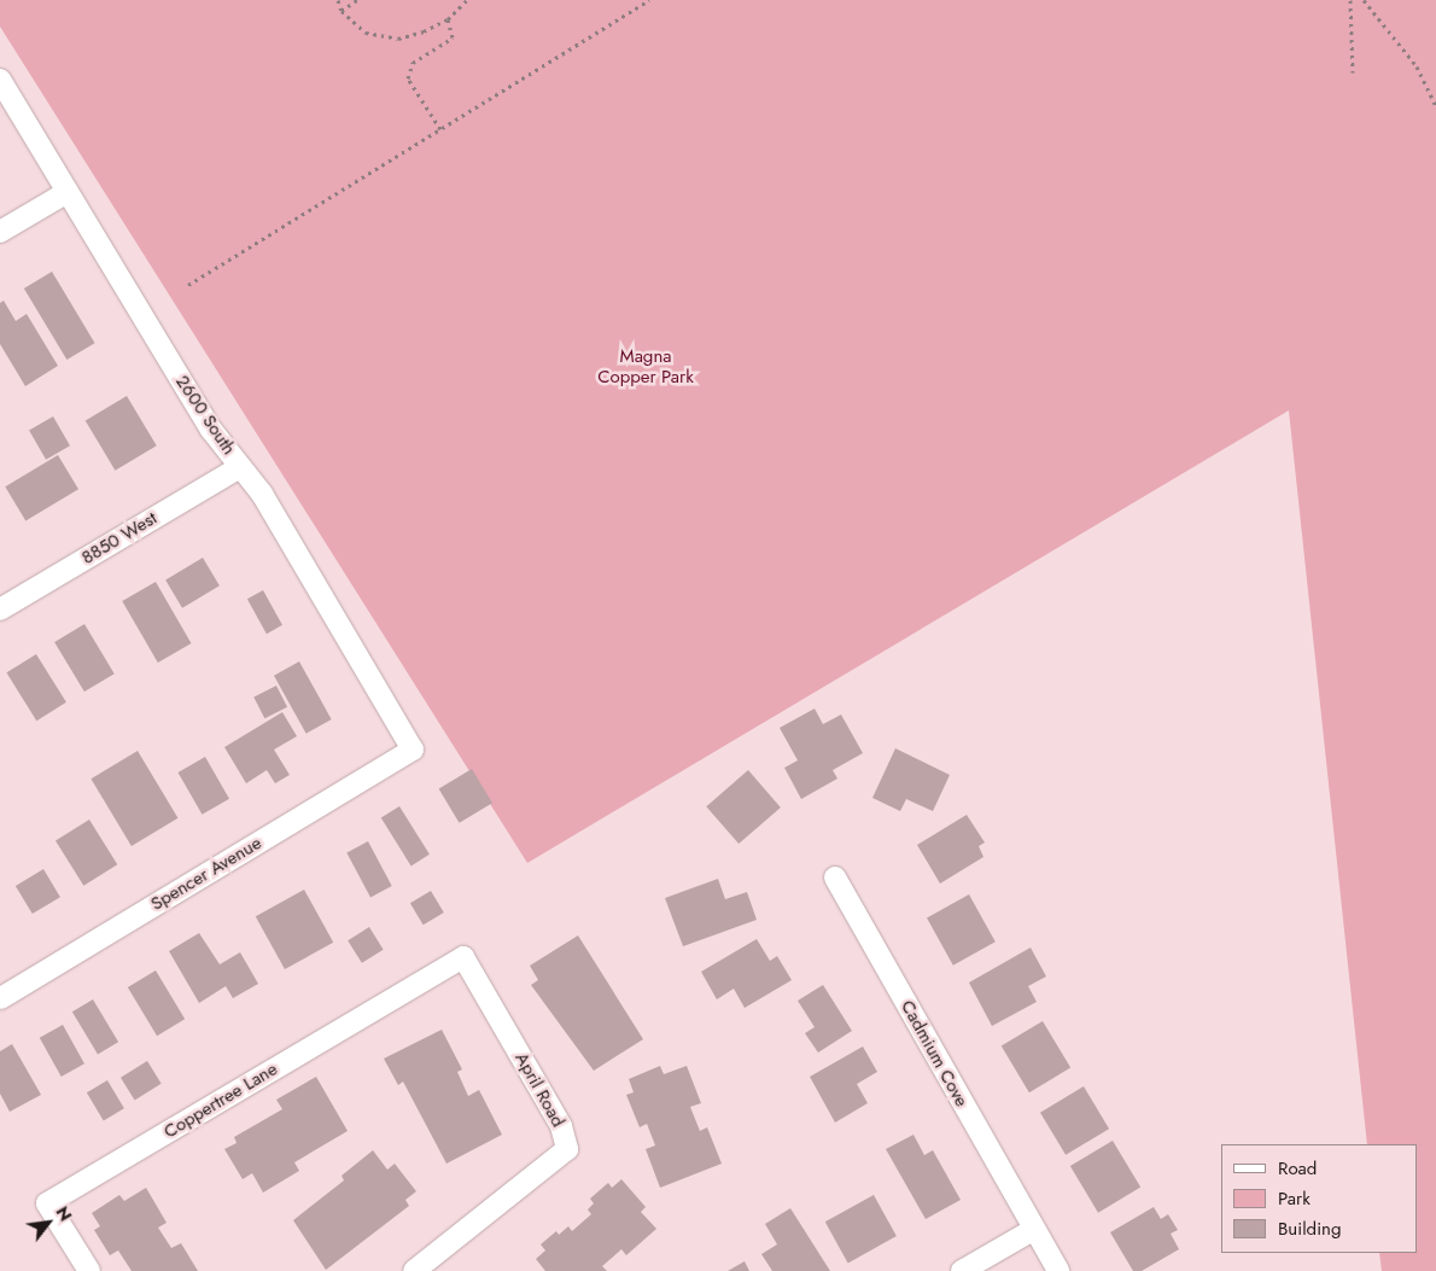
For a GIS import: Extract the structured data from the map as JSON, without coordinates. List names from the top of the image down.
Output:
{
  "streets": {
    "street": [
      "2600 South",
      "8850 West",
      "Spencer Avenue",
      "Cadmium Cove",
      "April Road",
      "Coppertree Lane"
    ]
  },
  "crossings": [
    ["2600 South", "8850 West"],
    ["2600 South", "Spencer Avenue"],
    ["April Road", "Coppertree Lane"]
  ],
  "parks": ["Magna Copper Park"],
  "legend": ["Road", "Park", "Building"],
  "north": "top right"
}
